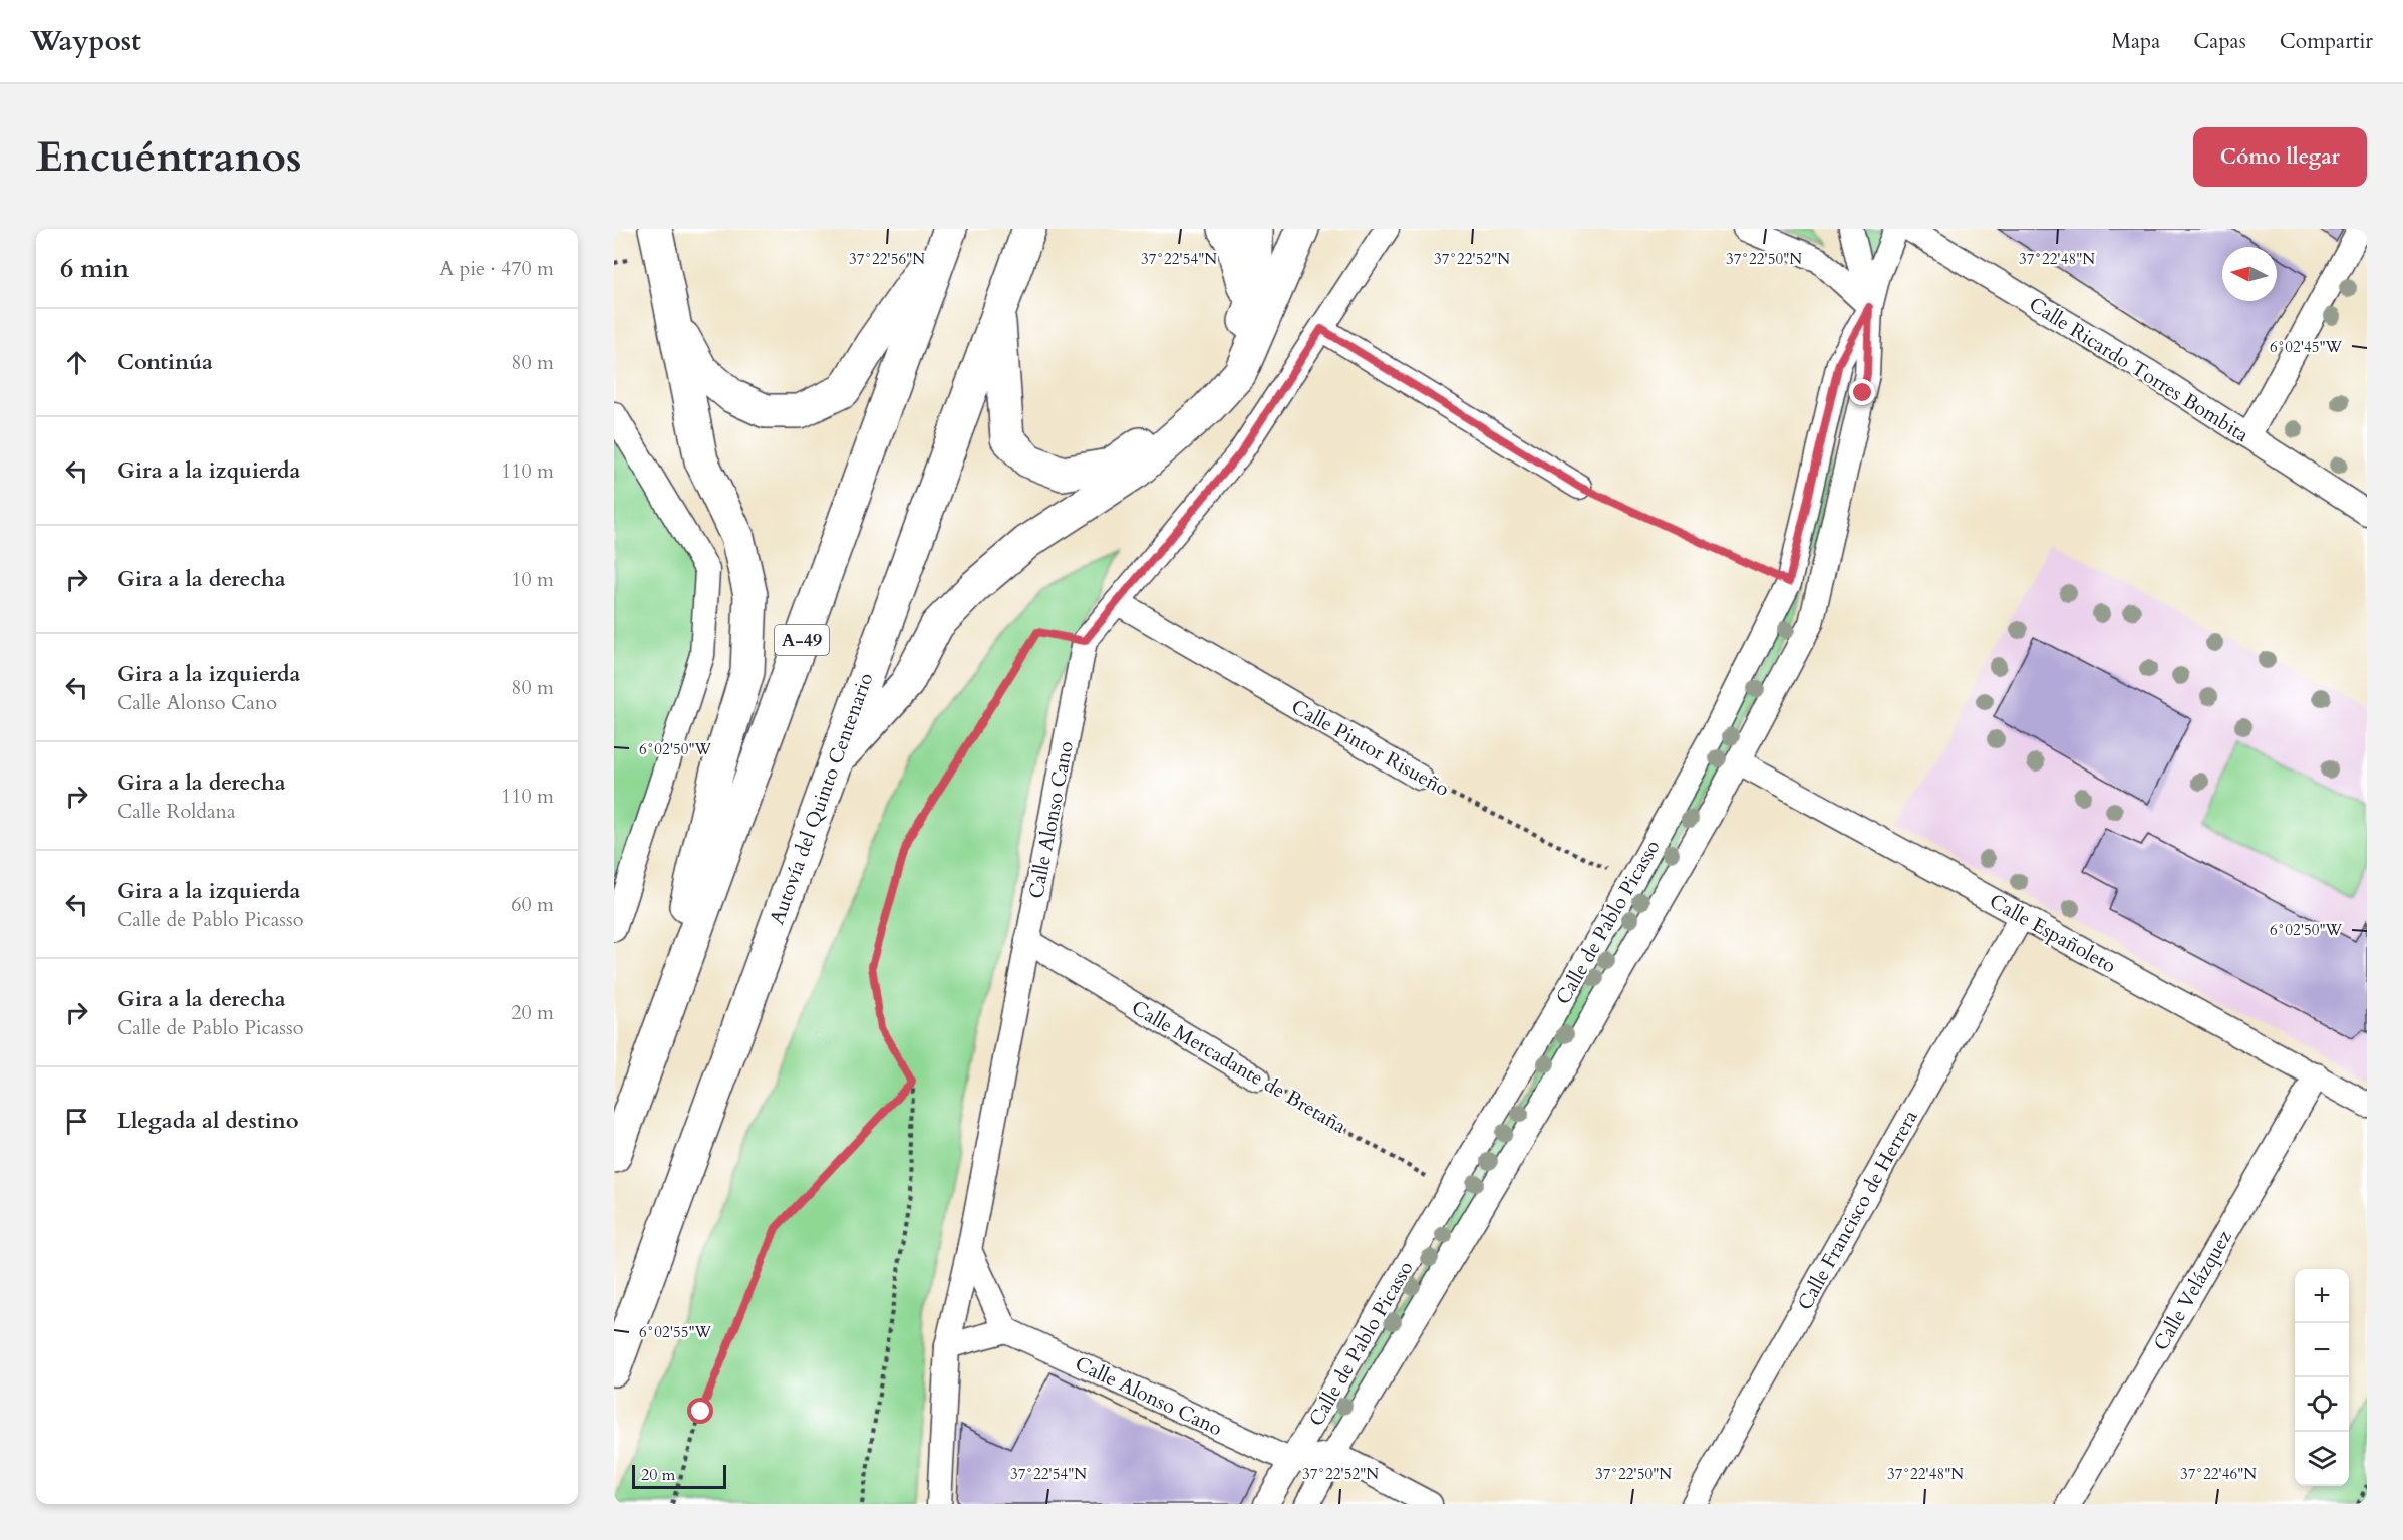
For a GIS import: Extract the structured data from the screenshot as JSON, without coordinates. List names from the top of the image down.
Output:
{
  "streets": {
    "highway": ["A-49", "Autovía del Quinto Centenario"],
    "street": [
      "Calle Ricardo Torres Bombita",
      "Calle Pintor Risueño",
      "Calle Alonso Cano",
      "Calle de Pablo Picasso",
      "Calle Españoleto",
      "Calle Mercadante de Bretaña",
      "Calle Francisco de Herrera",
      "Calle Velázquez"
    ]
  },
  "crossings": [
    ["Calle Pintor Risueño", "Calle Alonso Cano"],
    ["Calle Pintor Risueño", "Calle de Pablo Picasso"],
    ["Calle Alonso Cano", "Calle de Pablo Picasso"],
    ["Calle Alonso Cano", "Calle Mercadante de Bretaña"],
    ["Calle de Pablo Picasso", "Calle Españoleto"],
    ["Calle de Pablo Picasso", "Calle Mercadante de Bretaña"],
    ["Calle Españoleto", "Calle Francisco de Herrera"],
    ["Calle Españoleto", "Calle Velázquez"]
  ],
  "scale_bar": "20 m",
  "north": "left",
  "page": {
    "header": "Waypost",
    "nav": ["Mapa", "Capas", "Compartir"],
    "buttons": "Cómo llegar",
    "title": "Encuéntranos",
    "heading": ["6 min", "A pie · 470 m"],
    "list": [
      ["Continúa", "80 m"],
      ["Gira a la izquierda", "110 m"],
      ["Gira a la derecha", "10 m"],
      ["Gira a la izquierda", "Calle Alonso Cano", "80 m"],
      ["Gira a la derecha", "Calle Roldana", "110 m"],
      ["Gira a la izquierda", "Calle de Pablo Picasso", "60 m"],
      ["Gira a la derecha", "Calle de Pablo Picasso", "20 m"],
      "Llegada al destino"
    ],
    "map_buttons": ["+", "−"],
    "scale": "20 m"
  },
  "coordinates": [
    "37°22'56\"N",
    "37°22'54\"N",
    "37°22'52\"N",
    "37°22'50\"N",
    "37°22'48\"N",
    "6°02'45\"W",
    "6°02'50\"W",
    "6°02'55\"W",
    "37°22'46\"N"
  ]
}
